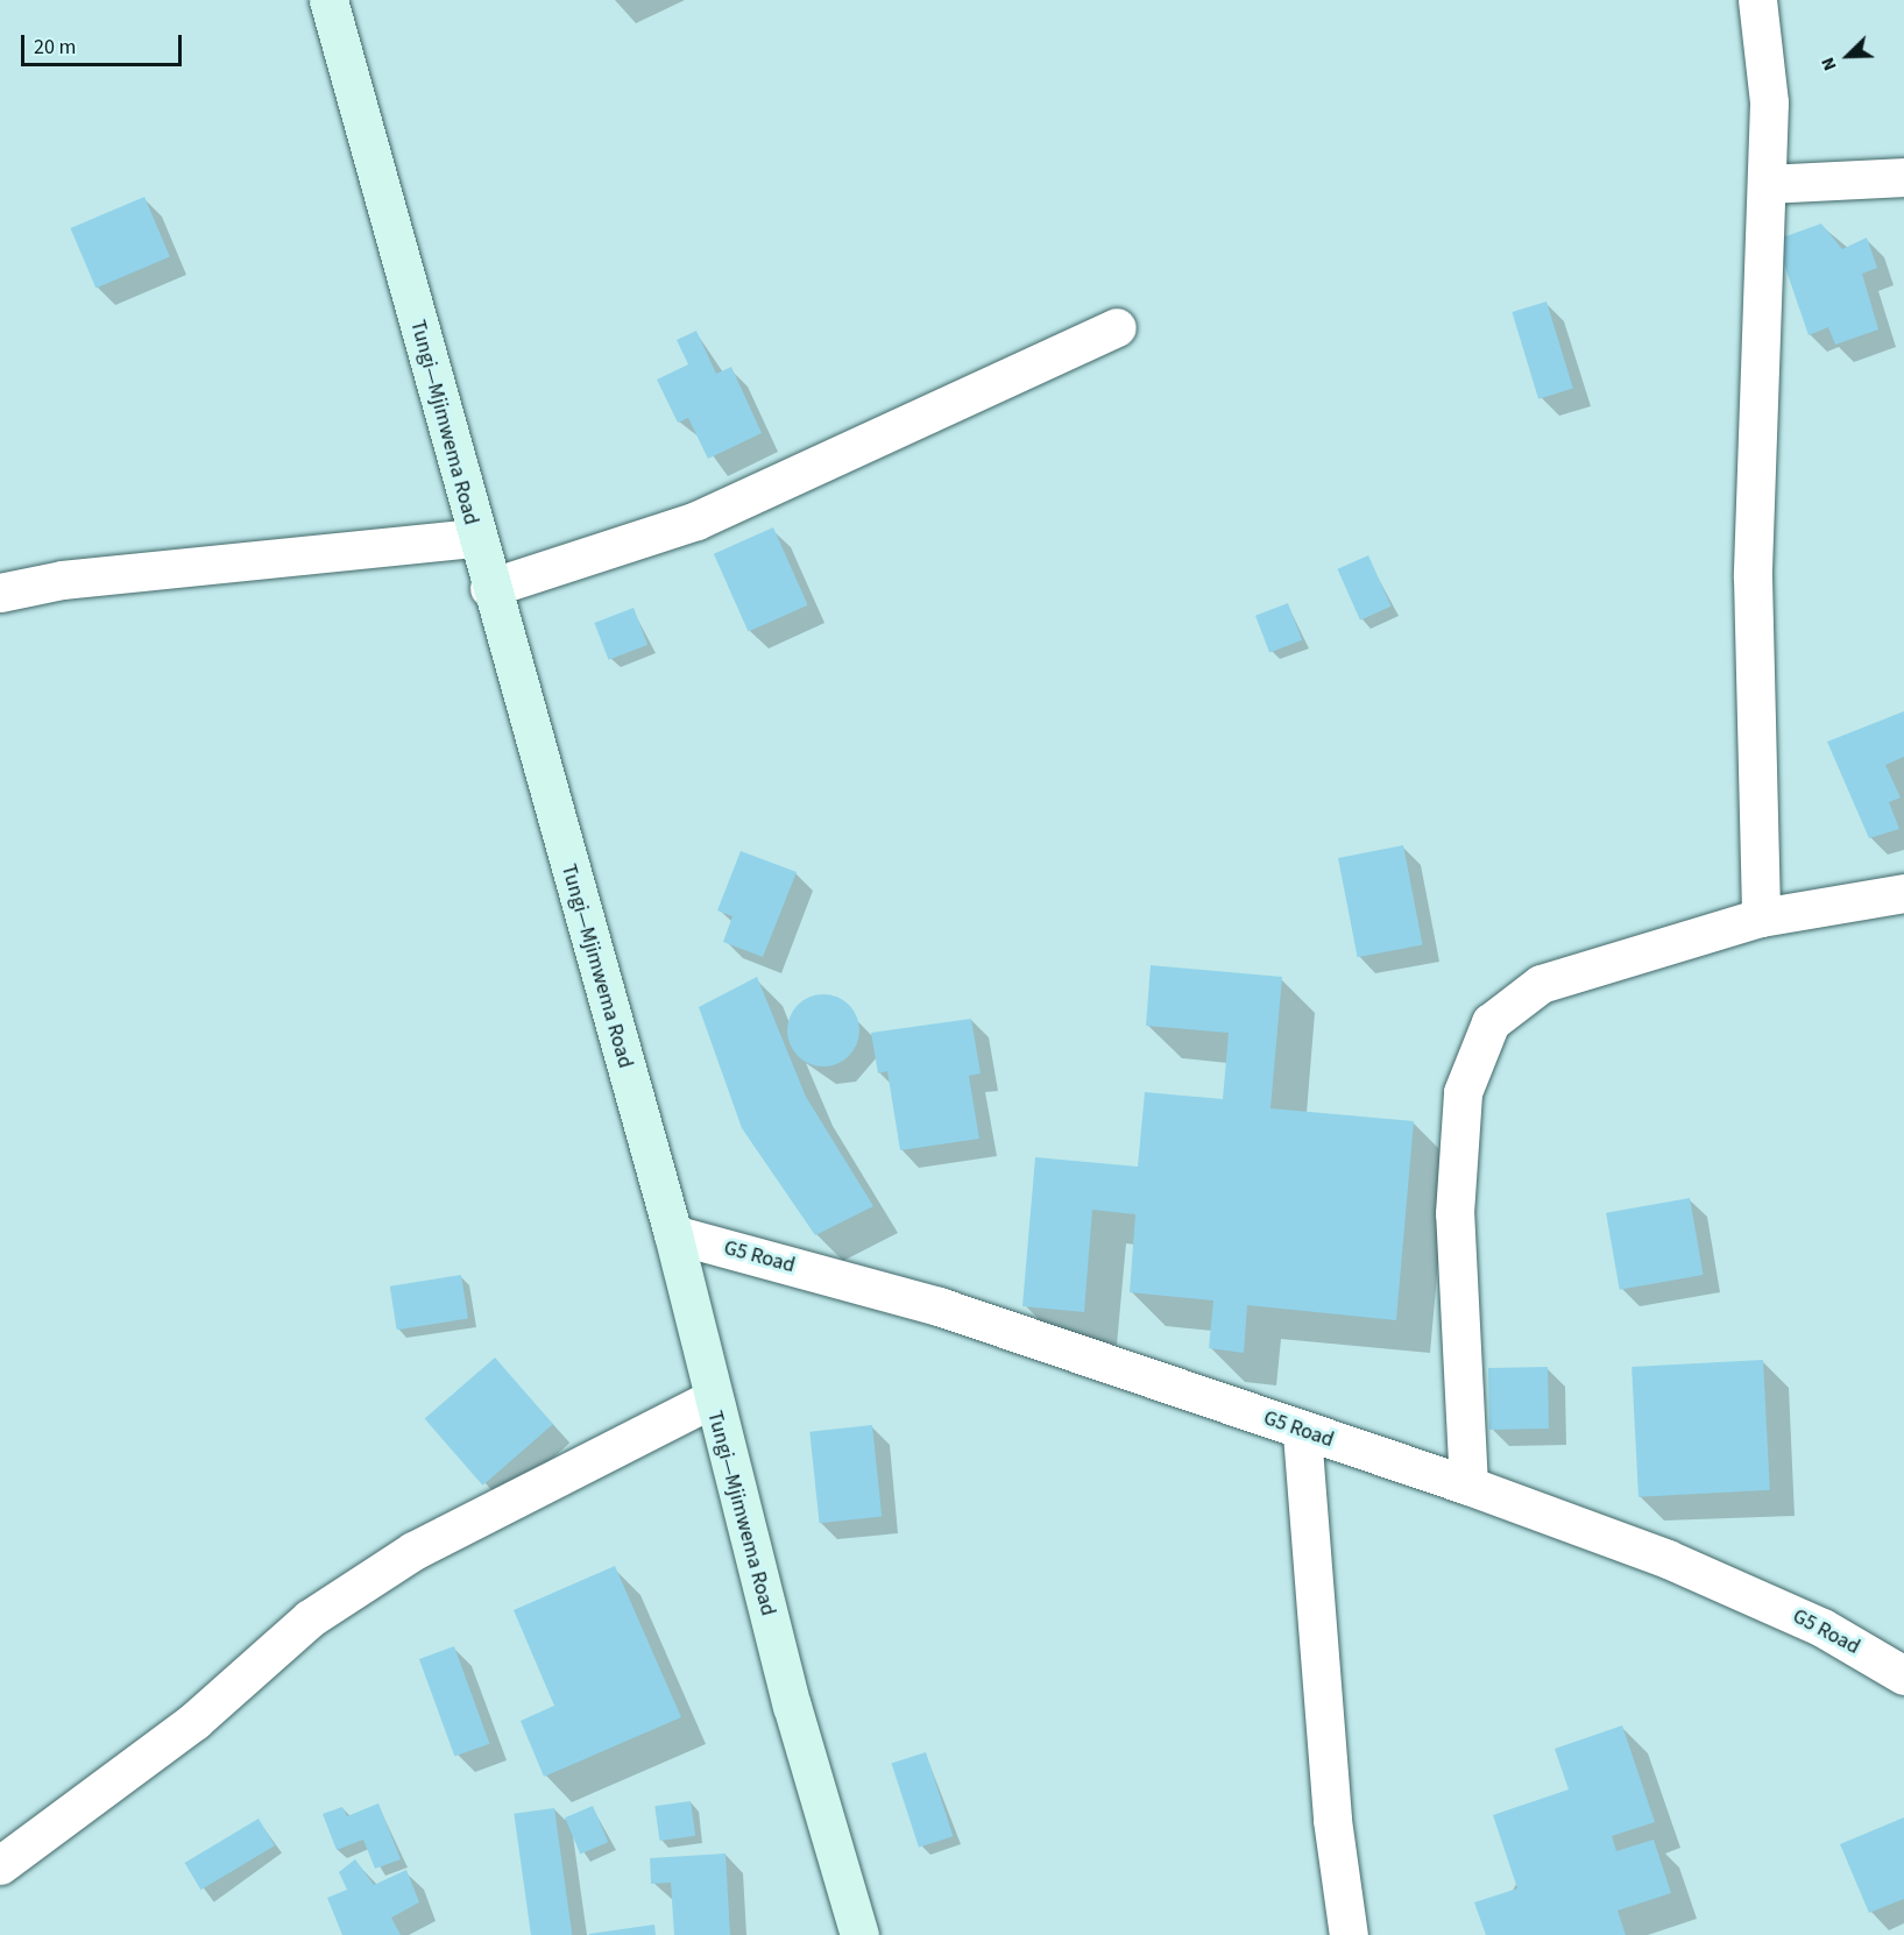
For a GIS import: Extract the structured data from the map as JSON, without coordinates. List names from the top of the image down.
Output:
{
  "streets": {
    "street": ["Tungi—Mjimwema Road", "G5 Road"]
  },
  "crossings": [
    ["Tungi—Mjimwema Road", "G5 Road"]
  ],
  "scale_bar": "20 m",
  "north": "bottom left"
}
